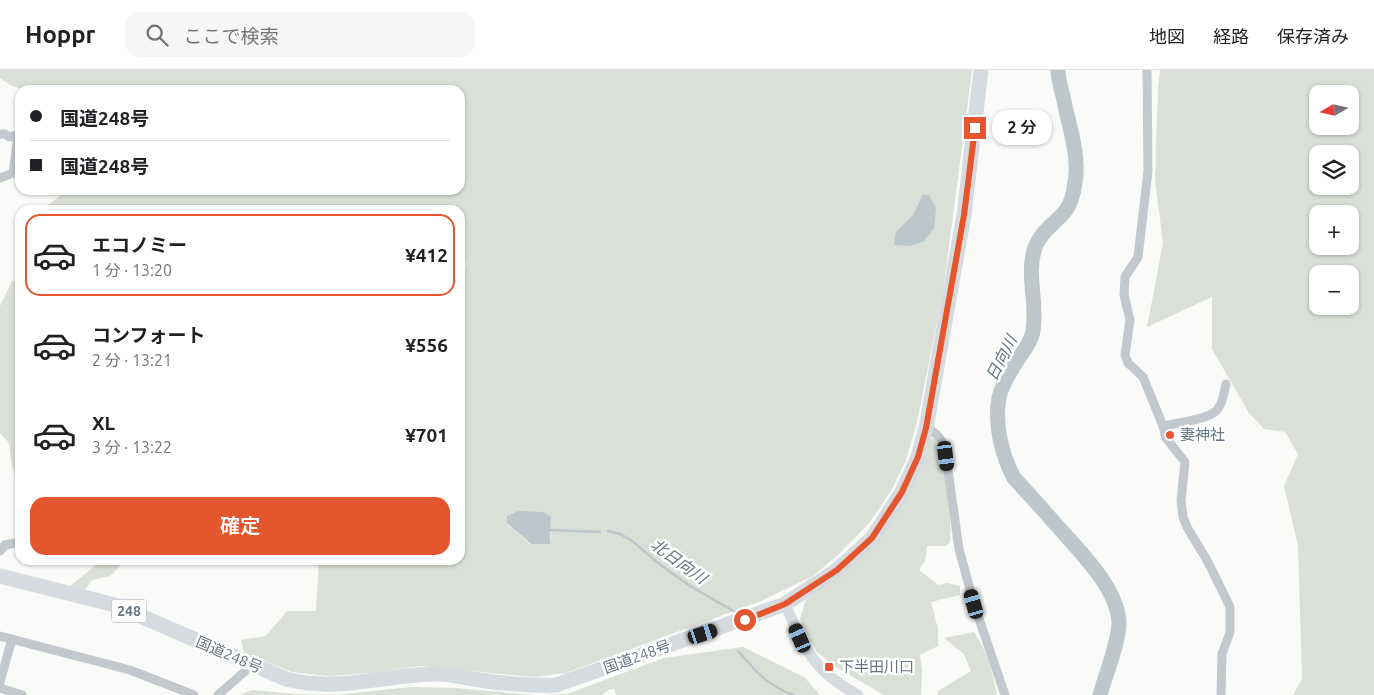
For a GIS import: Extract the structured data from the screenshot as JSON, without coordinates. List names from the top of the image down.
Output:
{
  "streets": {
    "highway": ["248", "国道248号"]
  },
  "water": ["日向川", "北日向川"],
  "places": {
    "other": ["妻神社"],
    "transit": ["下半田川口"]
  },
  "north": "left",
  "page": {
    "header": "Hoppr",
    "search": "ここで検索",
    "nav": ["地図", "経路", "保存済み"],
    "map_buttons": ["+", "−"],
    "banner": ["国道248号", "国道248号"],
    "bubble": "2 分",
    "list": [
      {
        "name": "エコノミー",
        "note": "1 分 · 13:20",
        "value": "¥412"
      },
      {
        "name": "コンフォート",
        "note": "2 分 · 13:21",
        "value": "¥556"
      },
      {
        "name": "XL",
        "note": "3 分 · 13:22",
        "value": "¥701"
      }
    ],
    "buttons": "確定"
  }
}
